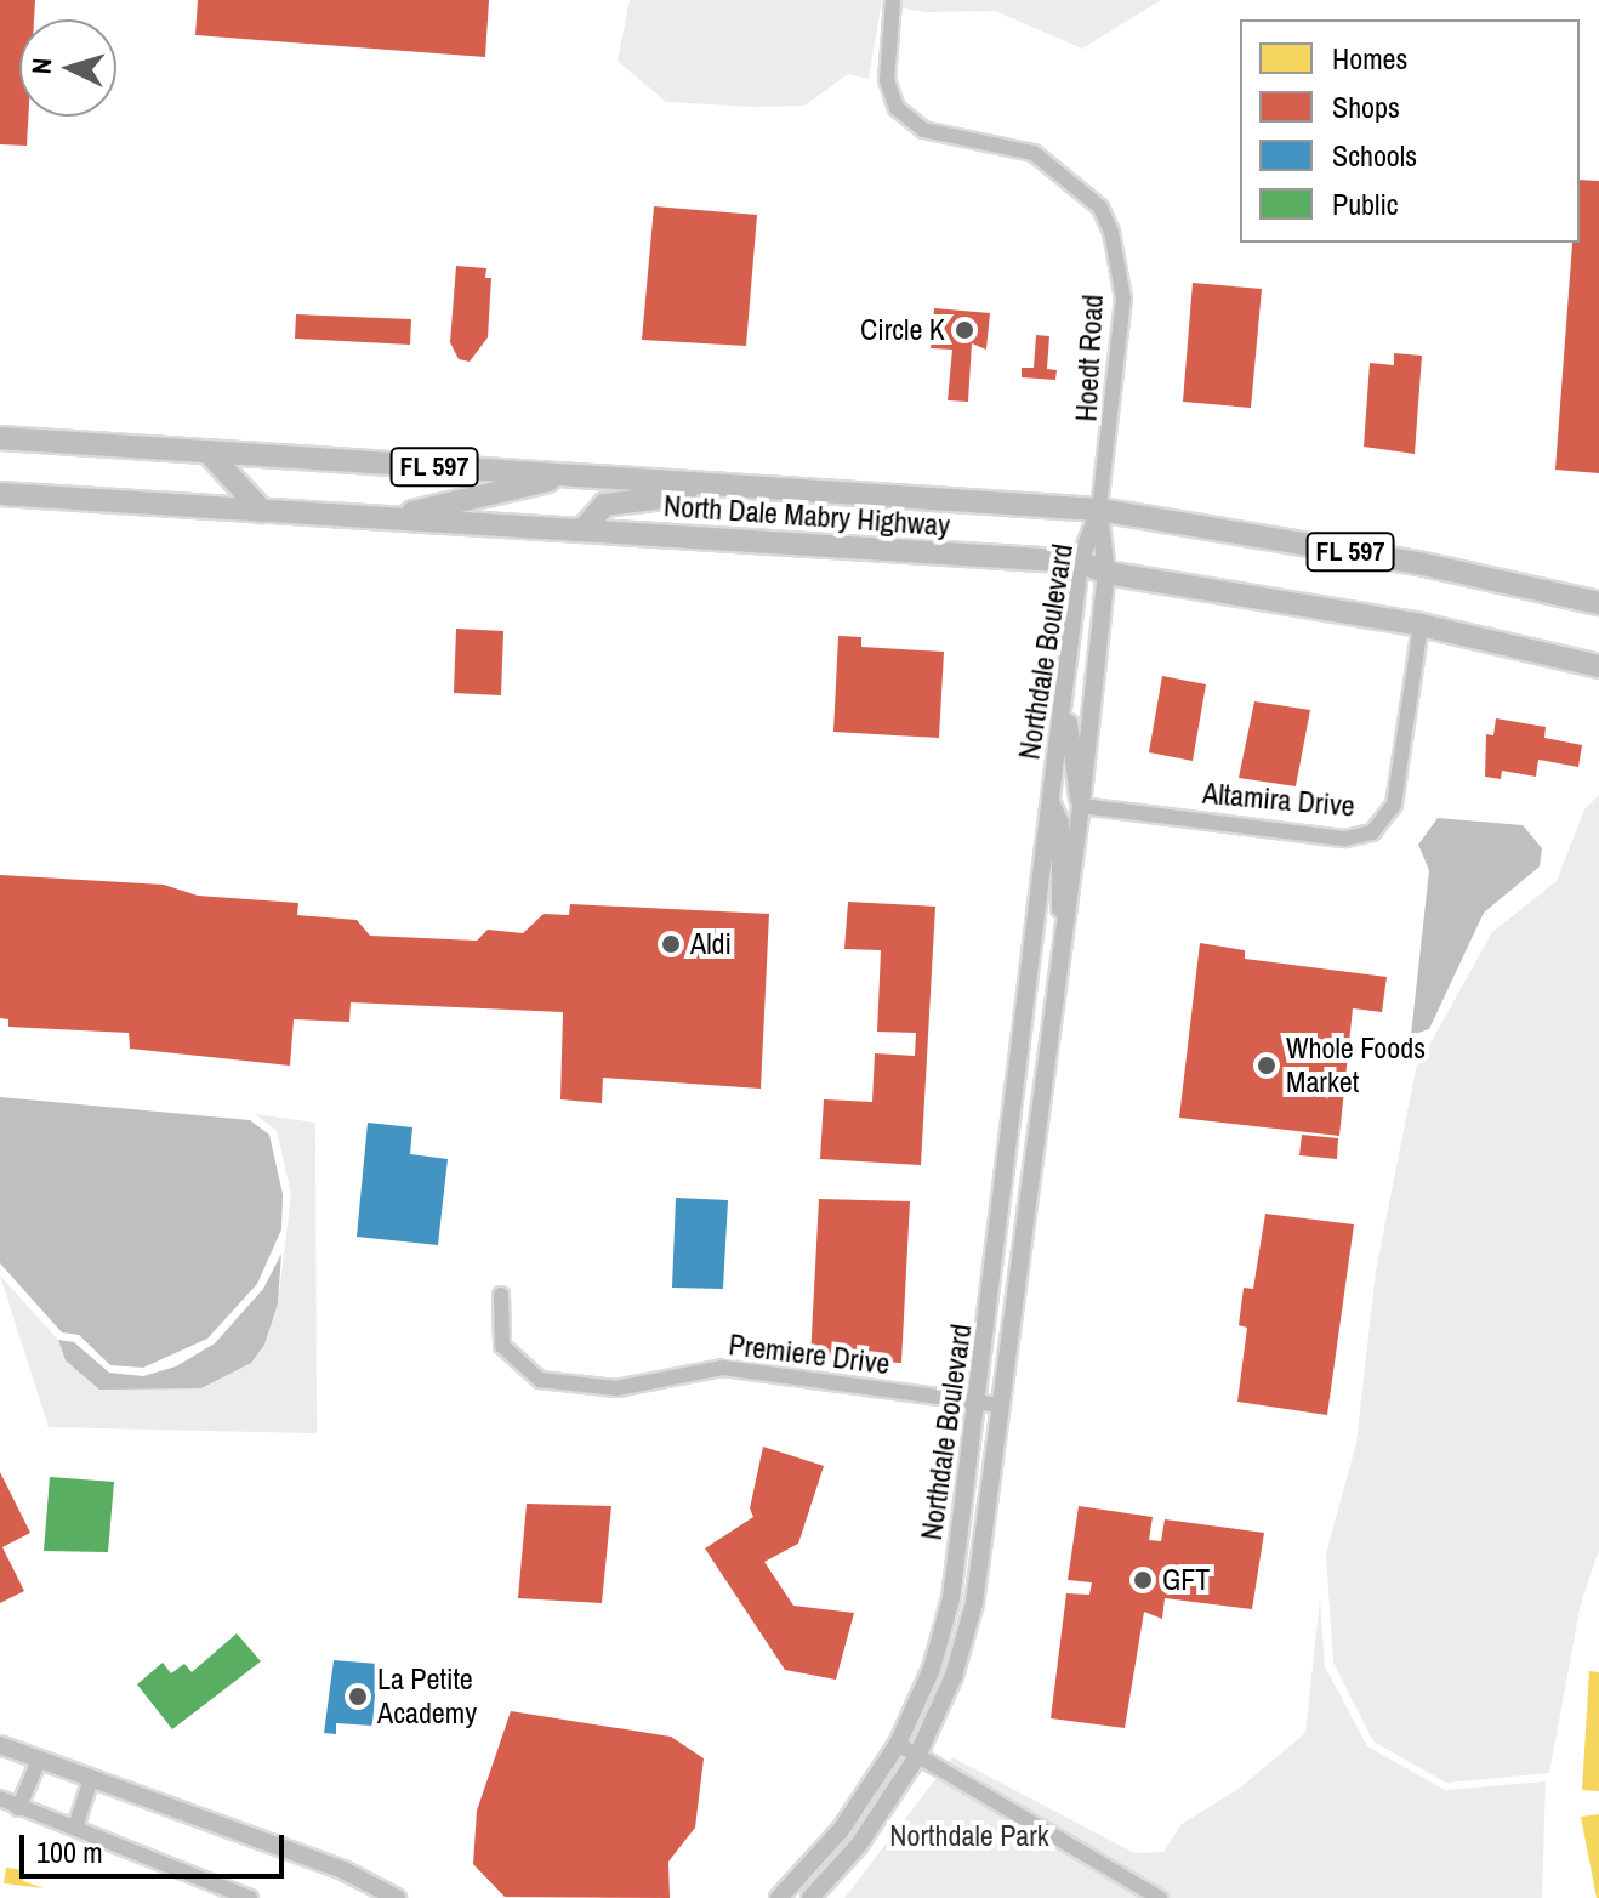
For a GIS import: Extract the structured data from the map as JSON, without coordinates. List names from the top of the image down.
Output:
{
  "streets": {
    "main road": ["FL 597", "North Dale Mabry Highway"],
    "street": [
      "Hoedt Road",
      "Northdale Boulevard",
      "Altamira Drive",
      "Premiere Drive"
    ]
  },
  "crossings": [
    ["Hoedt Road", "North Dale Mabry Highway"],
    ["Hoedt Road", "Northdale Boulevard"],
    ["North Dale Mabry Highway", "Northdale Boulevard"],
    ["North Dale Mabry Highway", "Altamira Drive"],
    ["Northdale Boulevard", "Altamira Drive"],
    ["Northdale Boulevard", "Premiere Drive"]
  ],
  "parks": ["Northdale Park"],
  "places": [
    "Circle K",
    "Aldi",
    "Whole Foods Market",
    "GFT",
    "La Petite Academy"
  ],
  "legend": [
    "Homes",
    "Shops",
    "Schools",
    "Public"
  ],
  "scale_bar": "100 m",
  "north": "left"
}
